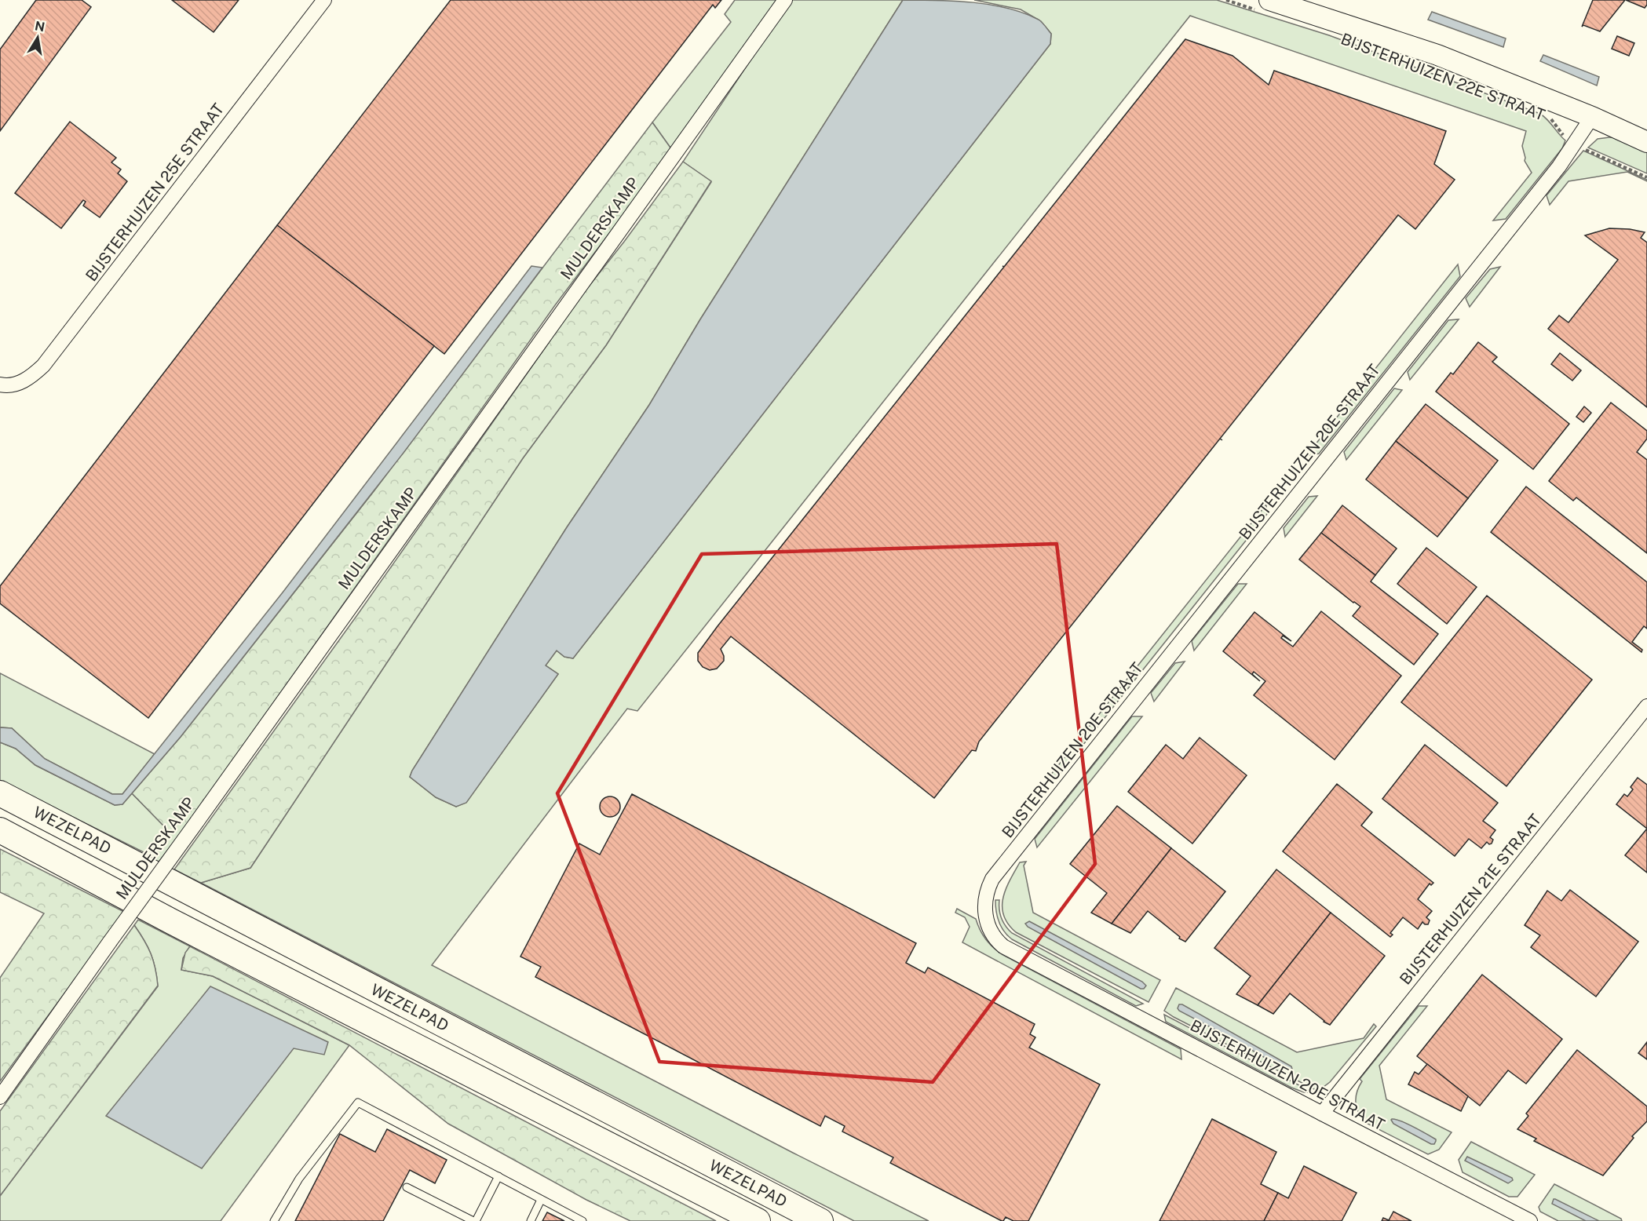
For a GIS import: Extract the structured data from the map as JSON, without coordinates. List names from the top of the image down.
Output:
{
  "streets": {
    "highway": ["WEZELPAD"],
    "main road": ["BIJSTERHUIZEN 22E STRAAT"],
    "street": [
      "BIJSTERHUIZEN 25E STRAAT",
      "MULDERSKAMP",
      "BIJSTERHUIZEN 20E STRAAT",
      "BIJSTERHUIZEN 21E STRAAT"
    ]
  },
  "crossings": [
    ["BIJSTERHUIZEN 22E STRAAT", "BIJSTERHUIZEN 20E STRAAT"],
    ["BIJSTERHUIZEN 20E STRAAT", "BIJSTERHUIZEN 21E STRAAT"]
  ],
  "north": "top"
}
